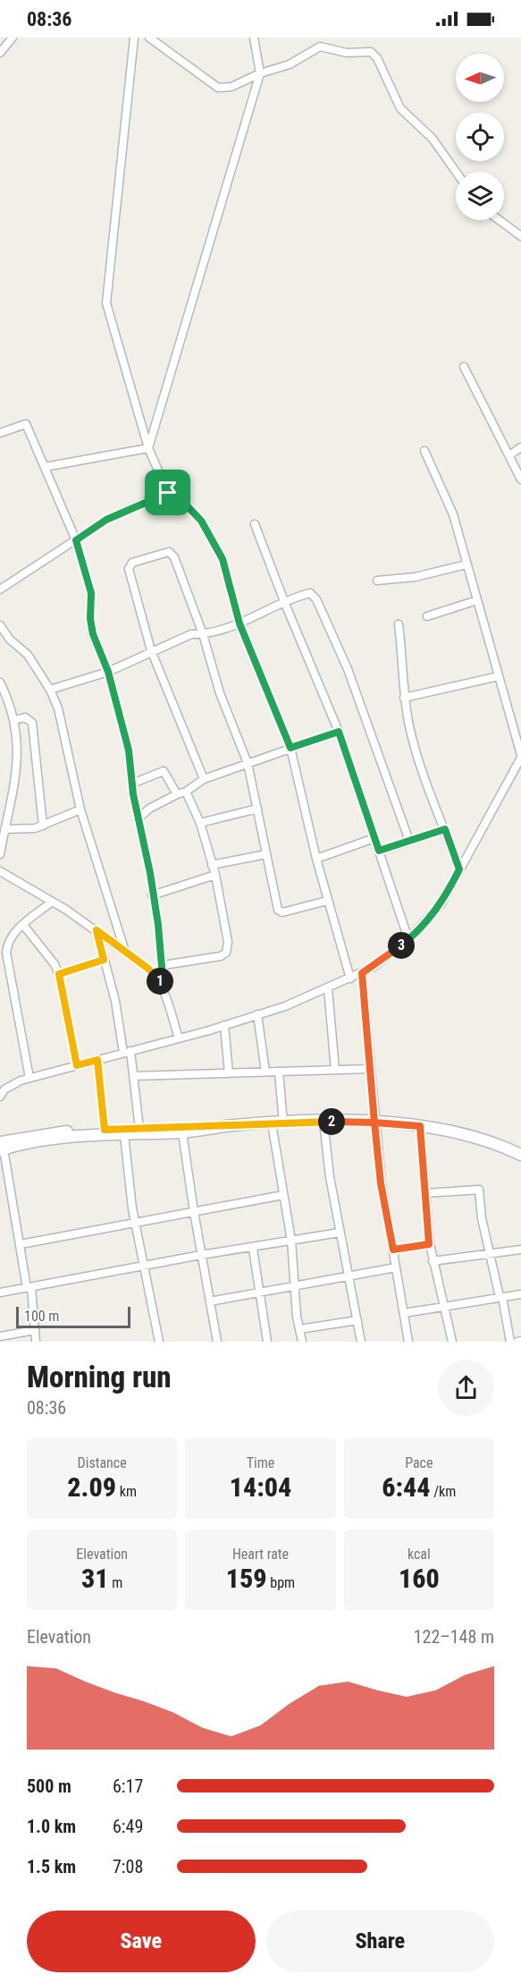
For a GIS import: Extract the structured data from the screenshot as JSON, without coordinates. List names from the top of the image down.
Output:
{
  "scale_bar": "100 m",
  "north": "left",
  "page": {
    "status": "08:36",
    "pins": ["3", "1", "2"],
    "scale": "100 m",
    "heading": ["Morning run", "08:36"],
    "stats": [
      ["Distance", "2.09 km"],
      ["Time", "14:04"],
      ["Pace", "6:44 /km"],
      ["Elevation", "31 m"],
      ["Heart rate", "159 bpm"],
      ["kcal", "160"]
    ],
    "chart": ["Elevation", "122–148 m"],
    "list": [
      {
        "name": "500 m",
        "note": "6:17"
      },
      {
        "name": "1.0 km",
        "note": "6:49"
      },
      {
        "name": "1.5 km",
        "note": "7:08"
      }
    ],
    "buttons": ["Save", "Share"]
  }
}
